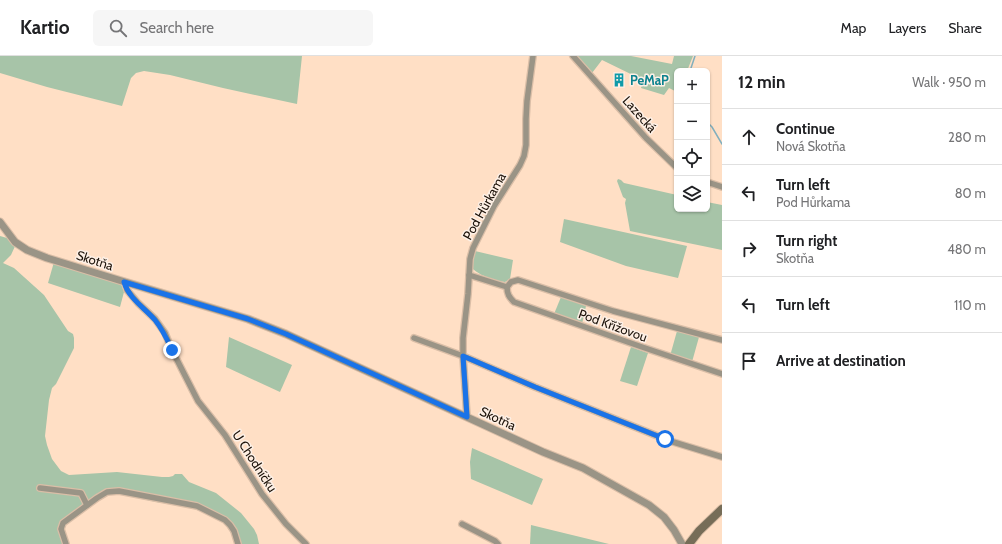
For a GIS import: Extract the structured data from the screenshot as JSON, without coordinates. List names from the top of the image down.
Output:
{
  "streets": {
    "street": [
      "Lazecká",
      "Pod Hůrkama",
      "Skotňa",
      "Pod Křížovou",
      "U Chodníčku"
    ]
  },
  "crossings": [
    ["Pod Hůrkama", "Skotňa"],
    ["Skotňa", "U Chodníčku"]
  ],
  "places": {
    "building": ["PeMaP"]
  },
  "page": {
    "header": "Kartio",
    "search": "Search here",
    "nav": ["Map", "Layers", "Share"],
    "heading": ["12 min", "Walk · 950 m"],
    "map_buttons": ["+", "−"],
    "list": [
      ["Continue", "Nová Skotňa", "280 m"],
      ["Turn left", "Pod Hůrkama", "80 m"],
      ["Turn right", "Skotňa", "480 m"],
      ["Turn left", "110 m"],
      "Arrive at destination"
    ]
  }
}
